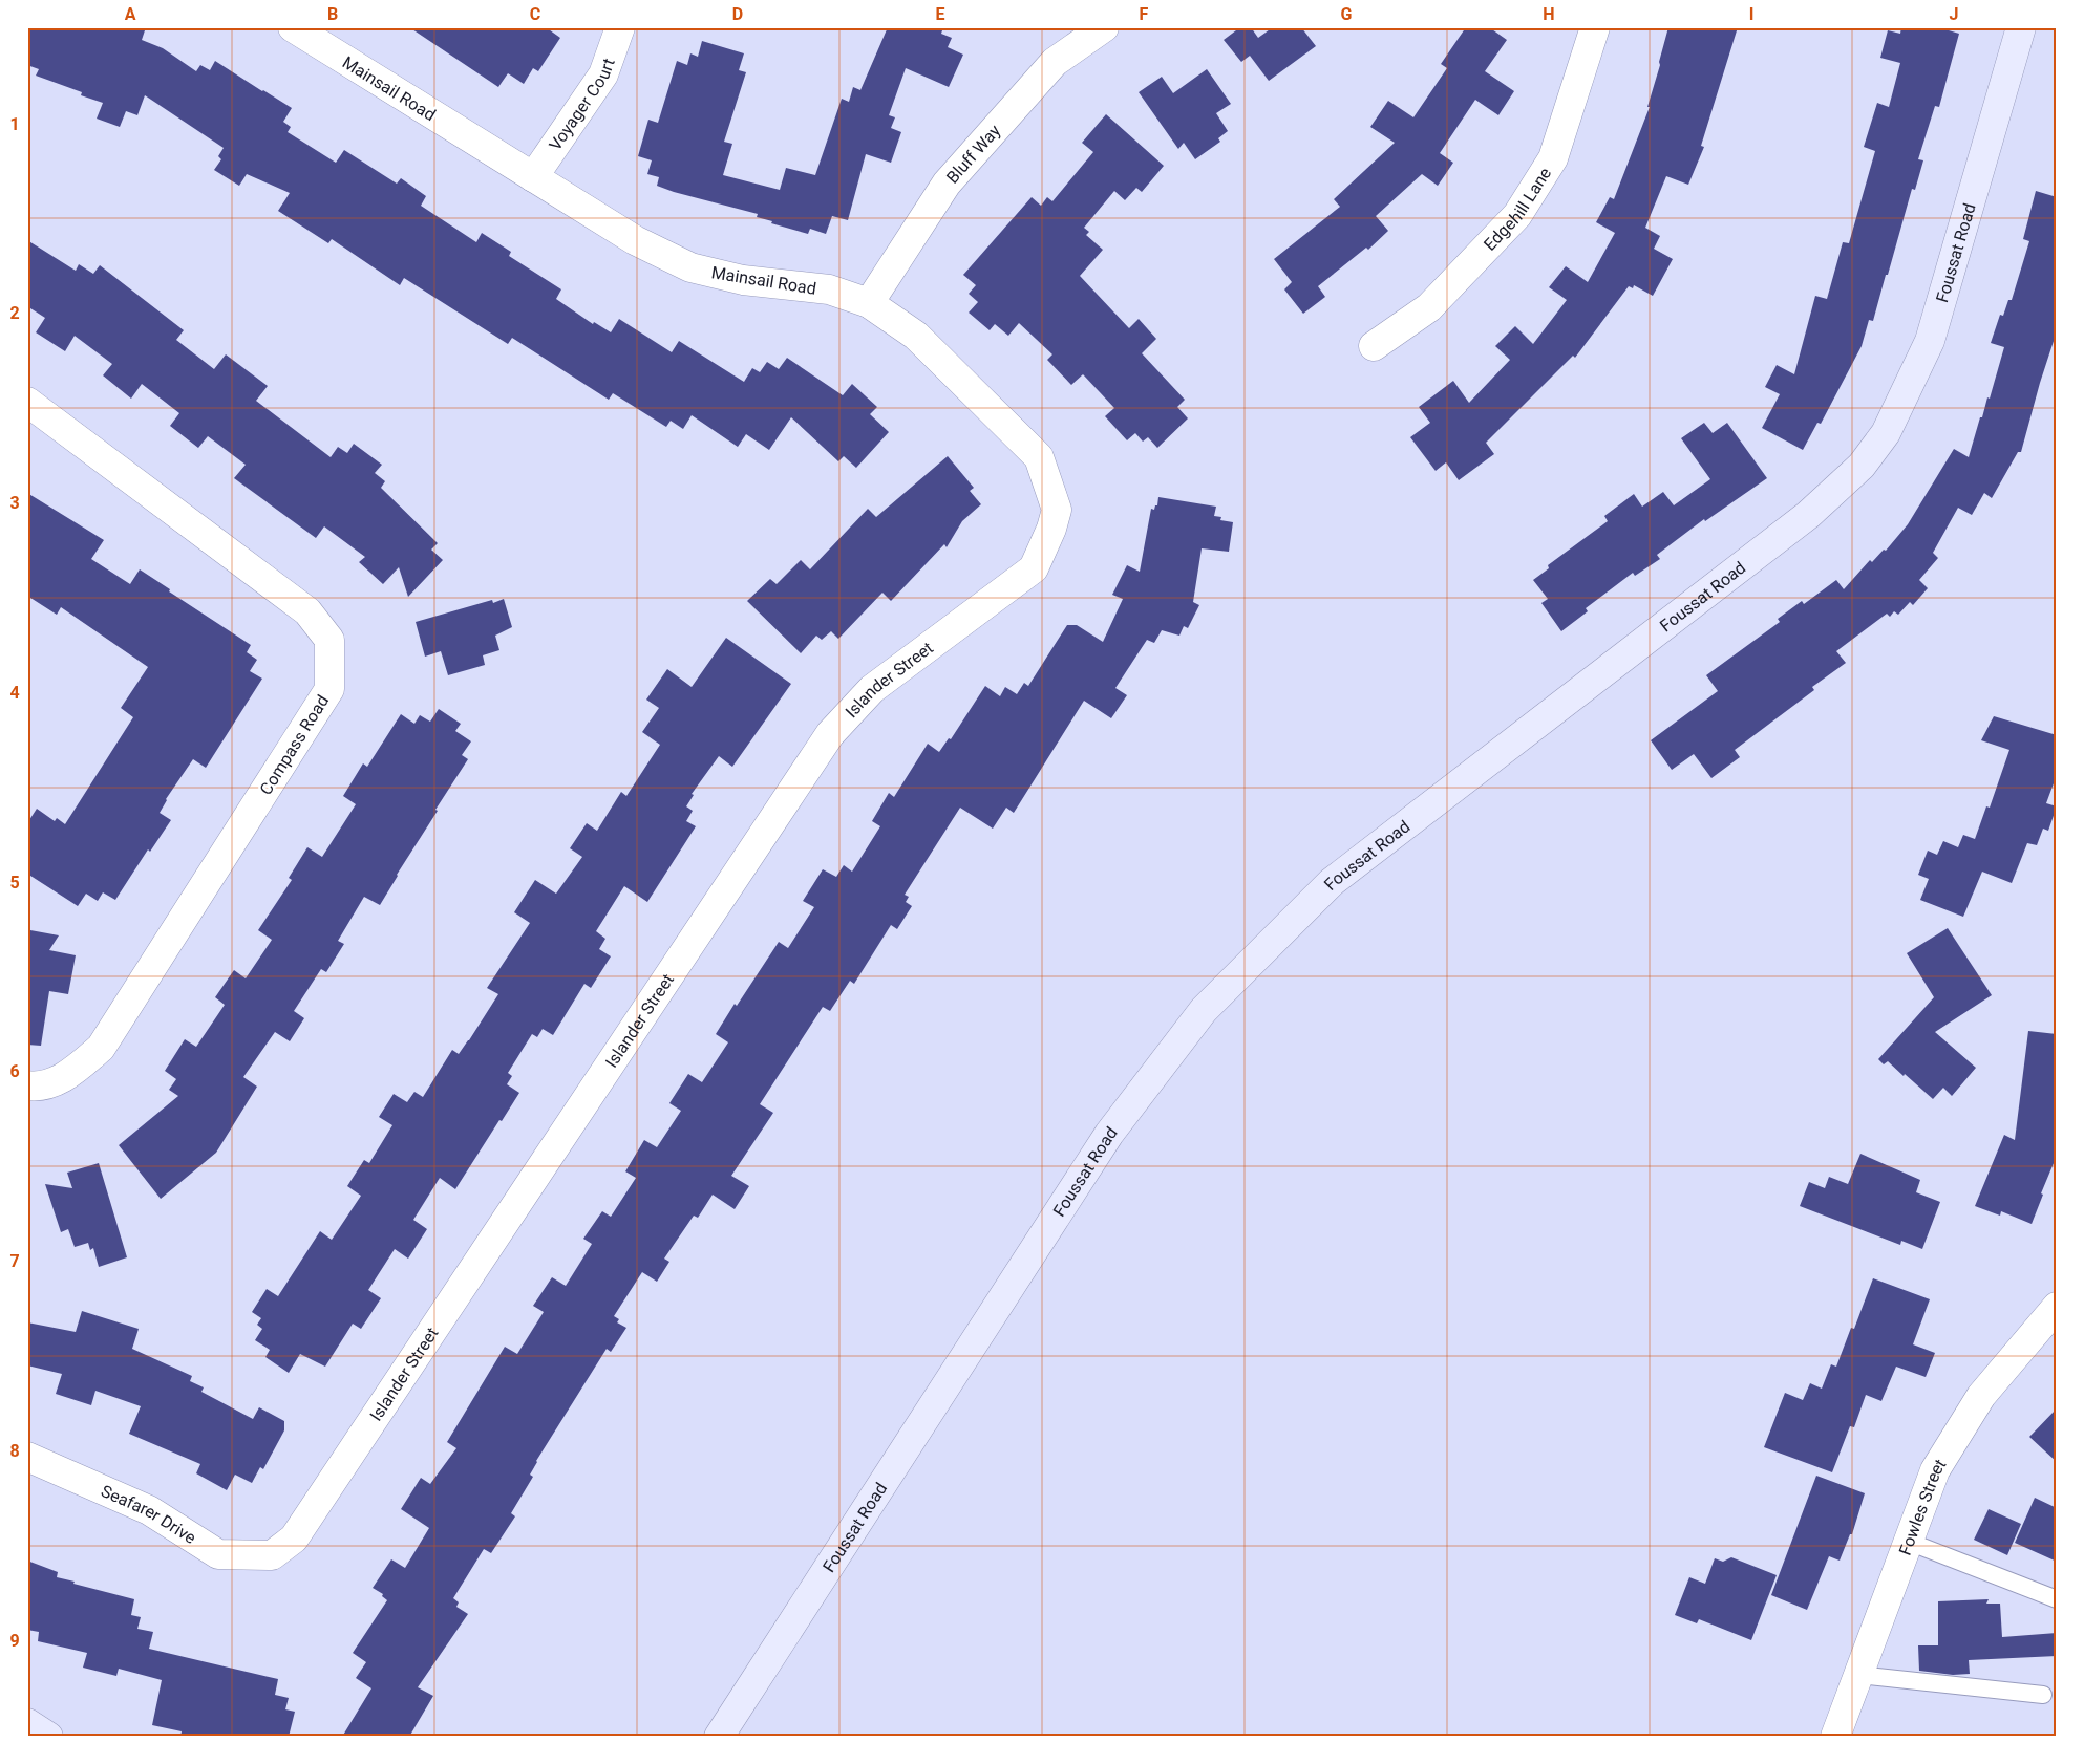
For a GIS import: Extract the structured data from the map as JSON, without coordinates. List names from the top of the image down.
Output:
{
  "streets": {
    "main road": ["Foussat Road"],
    "street": [
      "Mainsail Road",
      "Voyager Court",
      "Bluff Way",
      "Edgehill Lane",
      "Islander Street",
      "Compass Road",
      "Fowles Street",
      "Seafarer Drive"
    ]
  },
  "crossings": [
    ["Mainsail Road", "Voyager Court"],
    ["Mainsail Road", "Bluff Way"],
    ["Mainsail Road", "Islander Street"],
    ["Islander Street", "Seafarer Drive"]
  ],
  "grid": {
    "columns": [
      "A",
      "B",
      "C",
      "D",
      "E",
      "F",
      "G",
      "H",
      "I",
      "J"
    ],
    "rows": [
      "1",
      "2",
      "3",
      "4",
      "5",
      "6",
      "7",
      "8",
      "9"
    ]
  }
}
